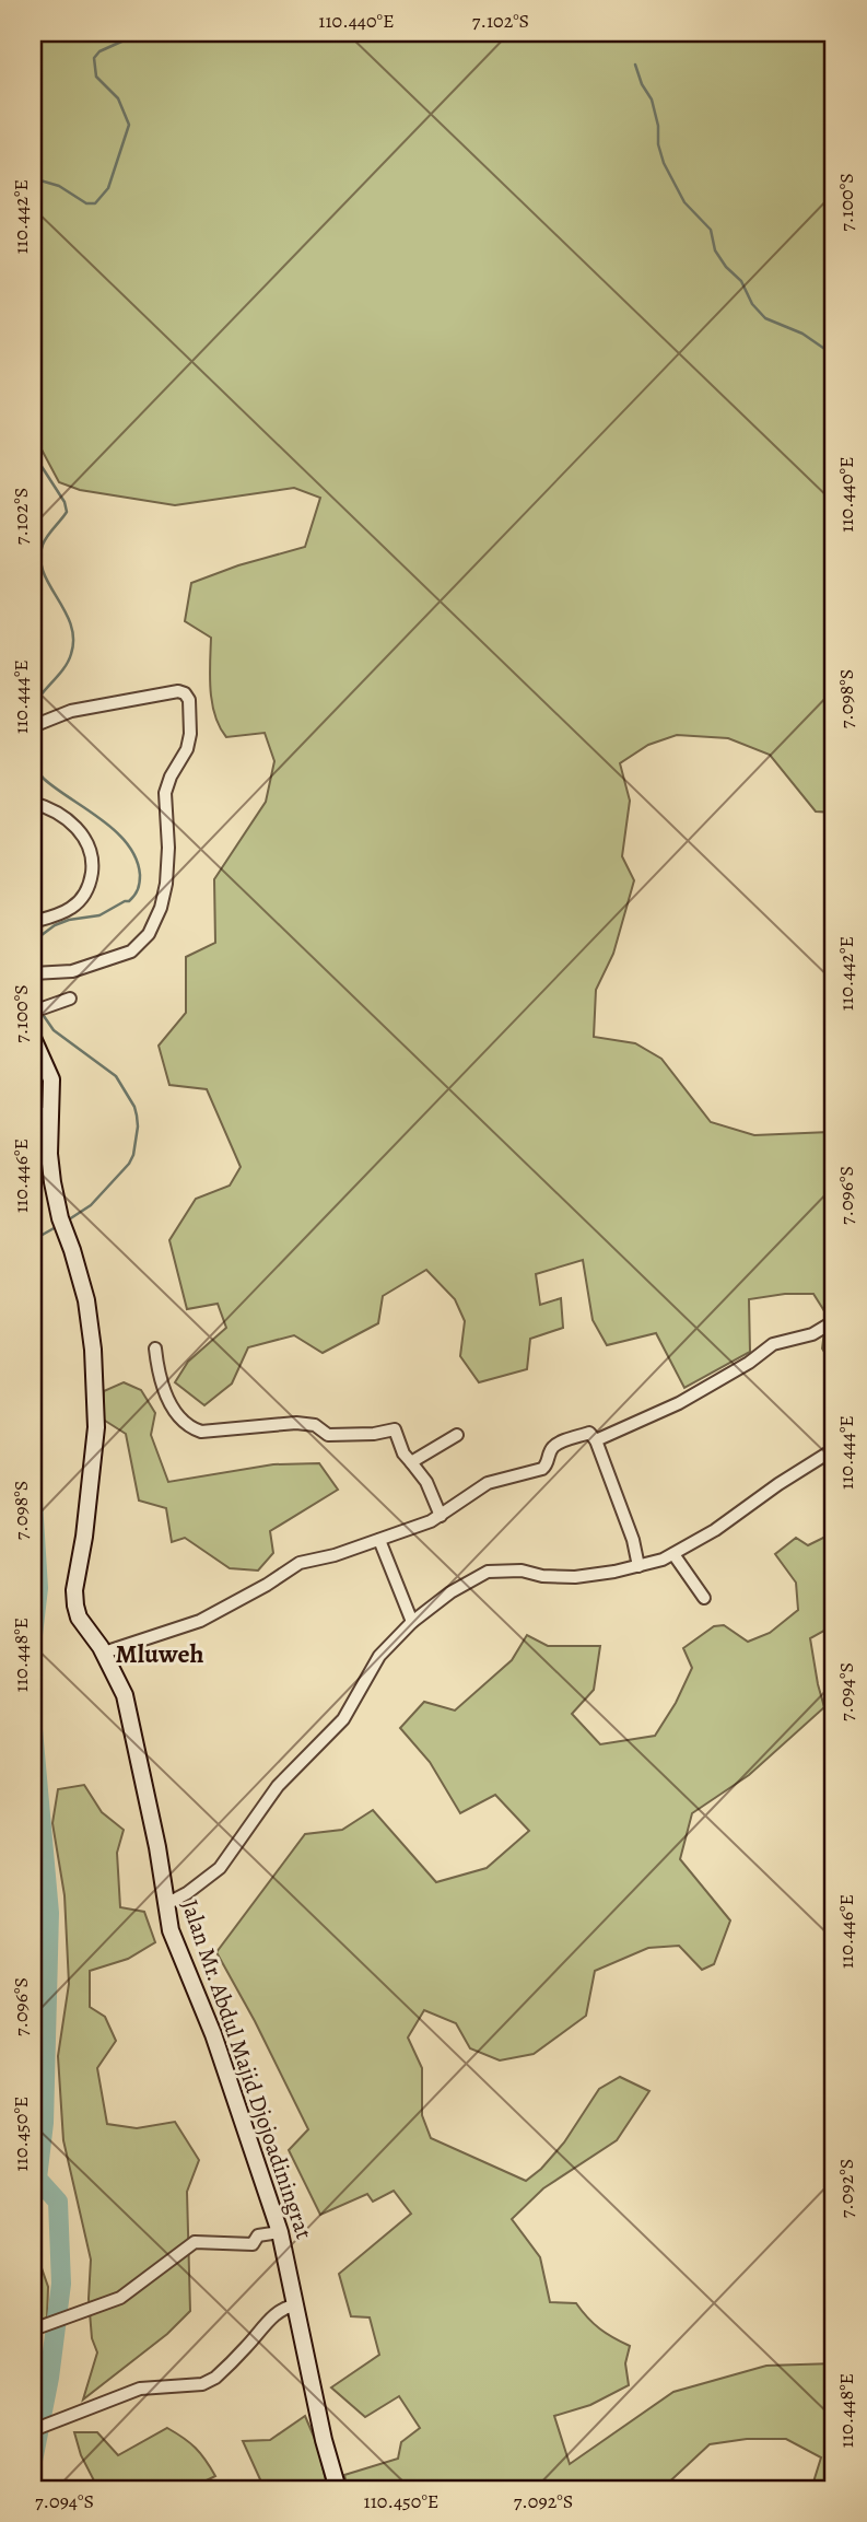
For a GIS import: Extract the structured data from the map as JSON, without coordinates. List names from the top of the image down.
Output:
{
  "streets": {
    "street": ["Jalan Mr. Abdul Majid Djojoadiningrat"]
  },
  "districts": ["Mluweh"],
  "coordinates": [
    "110.440°E",
    "7.102°S",
    "7.100°S",
    "110.442°E",
    "110.444°E",
    "7.098°S",
    "110.446°E",
    "7.096°S",
    "110.448°E",
    "7.094°S",
    "110.450°E",
    "7.092°S"
  ]
}
